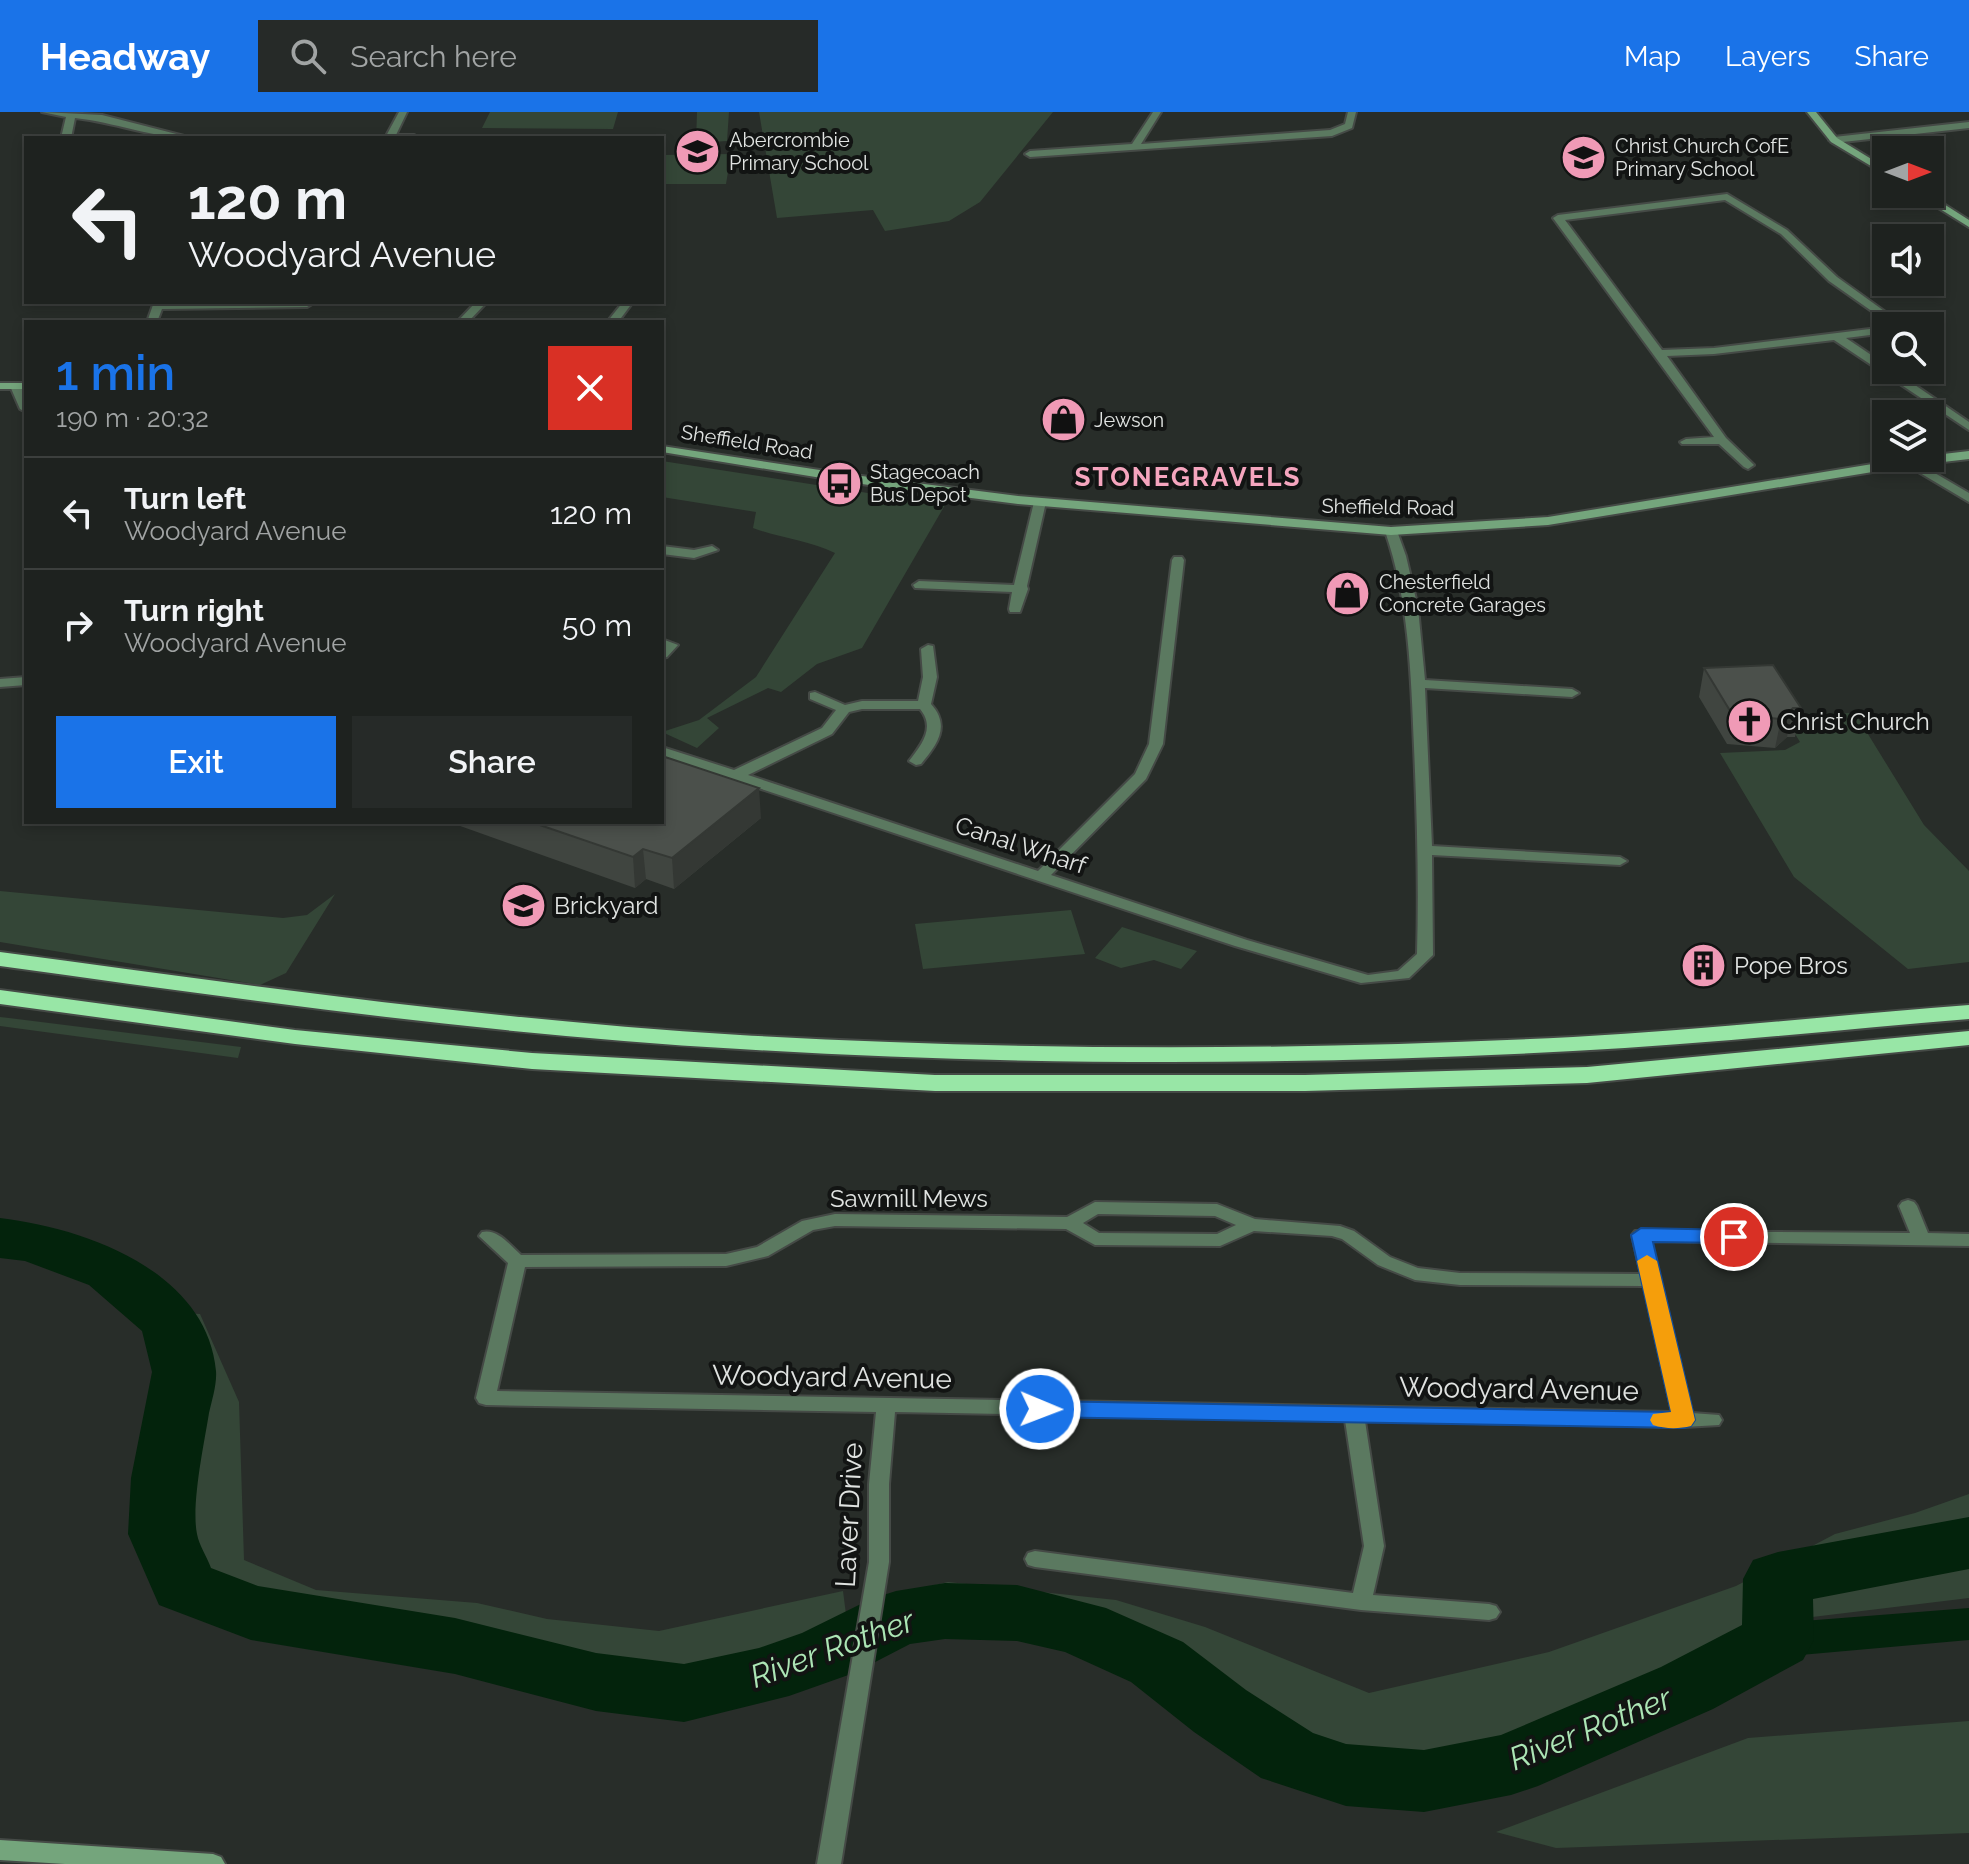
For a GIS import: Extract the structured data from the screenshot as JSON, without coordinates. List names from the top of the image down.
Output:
{
  "streets": {
    "main road": ["Sheffield Road"],
    "street": [
      "Canal Wharf",
      "Sawmill Mews",
      "Woodyard Avenue",
      "Laver Drive"
    ]
  },
  "crossings": [
    ["Sawmill Mews", "Woodyard Avenue"],
    ["Woodyard Avenue", "Laver Drive"]
  ],
  "districts": ["STONEGRAVELS"],
  "water": ["River Rother"],
  "places": {
    "school or university": ["Abercrombie Primary School", "Christ Church CofE Primary School", "Brickyard"],
    "shop": ["Jewson", "Chesterfield Concrete Garages"],
    "bus stop": ["Stagecoach Bus Depot"],
    "church": ["Christ Church"],
    "building": ["Pope Bros"]
  },
  "north": "right",
  "page": {
    "header": "Headway",
    "search": "Search here",
    "nav": ["Map", "Layers", "Share"],
    "turn": ["120 m", "Woodyard Avenue"],
    "heading": ["1 min", "190 m · 20:32"],
    "list": [
      {
        "name": "Turn left",
        "note": "Woodyard Avenue",
        "value": "120 m"
      },
      {
        "name": "Turn right",
        "note": "Woodyard Avenue",
        "value": "50 m"
      }
    ],
    "buttons": ["Exit", "Share"]
  }
}
